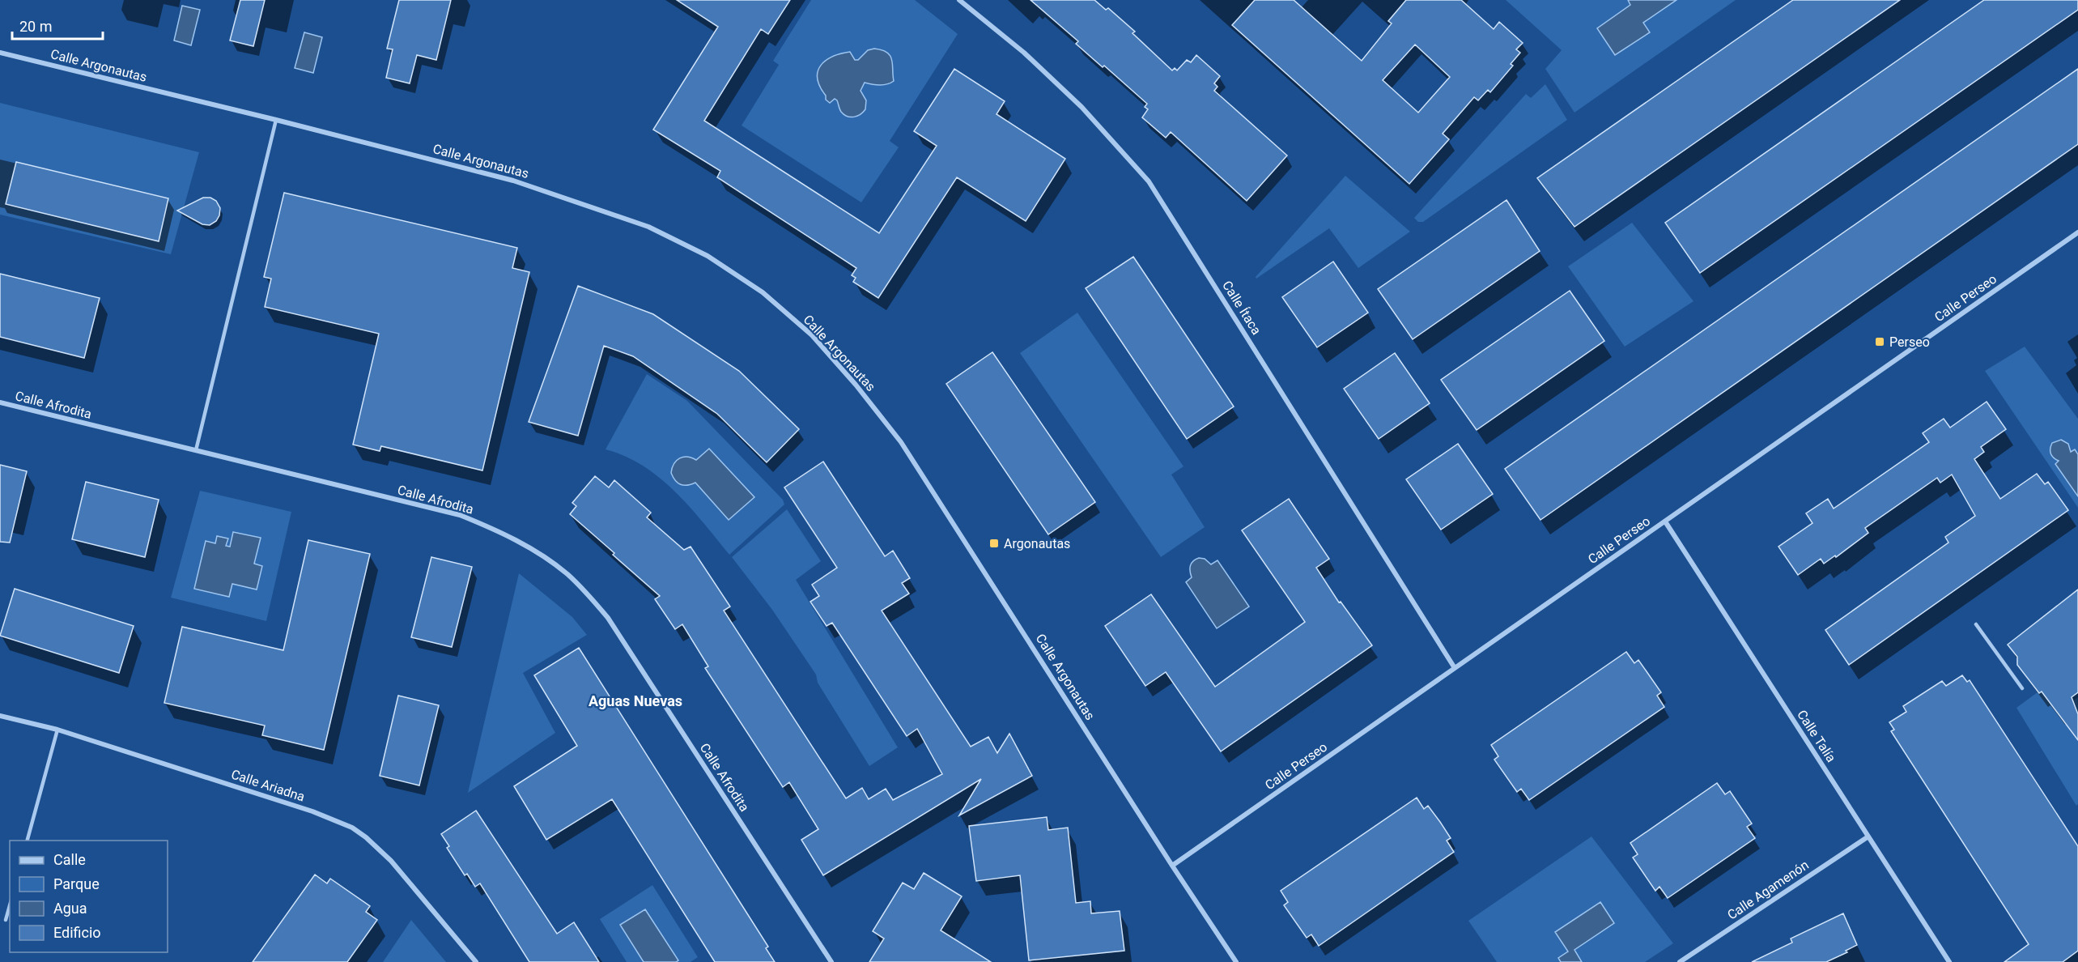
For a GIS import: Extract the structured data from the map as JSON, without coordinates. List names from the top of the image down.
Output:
{
  "streets": {
    "street": [
      "Calle Argonautas",
      "Calle Perseo",
      "Calle Ítaca",
      "Calle Afrodita",
      "Calle Talía",
      "Calle Ariadna",
      "Calle Agamenón"
    ]
  },
  "crossings": [
    ["Calle Argonautas", "Calle Perseo"],
    ["Calle Perseo", "Calle Ítaca"],
    ["Calle Perseo", "Calle Talía"],
    ["Calle Talía", "Calle Agamenón"]
  ],
  "districts": ["Aguas Nuevas"],
  "places": {
    "transit": ["Perseo", "Argonautas"]
  },
  "legend": [
    "Calle",
    "Parque",
    "Agua",
    "Edificio"
  ],
  "scale_bar": "20 m"
}
